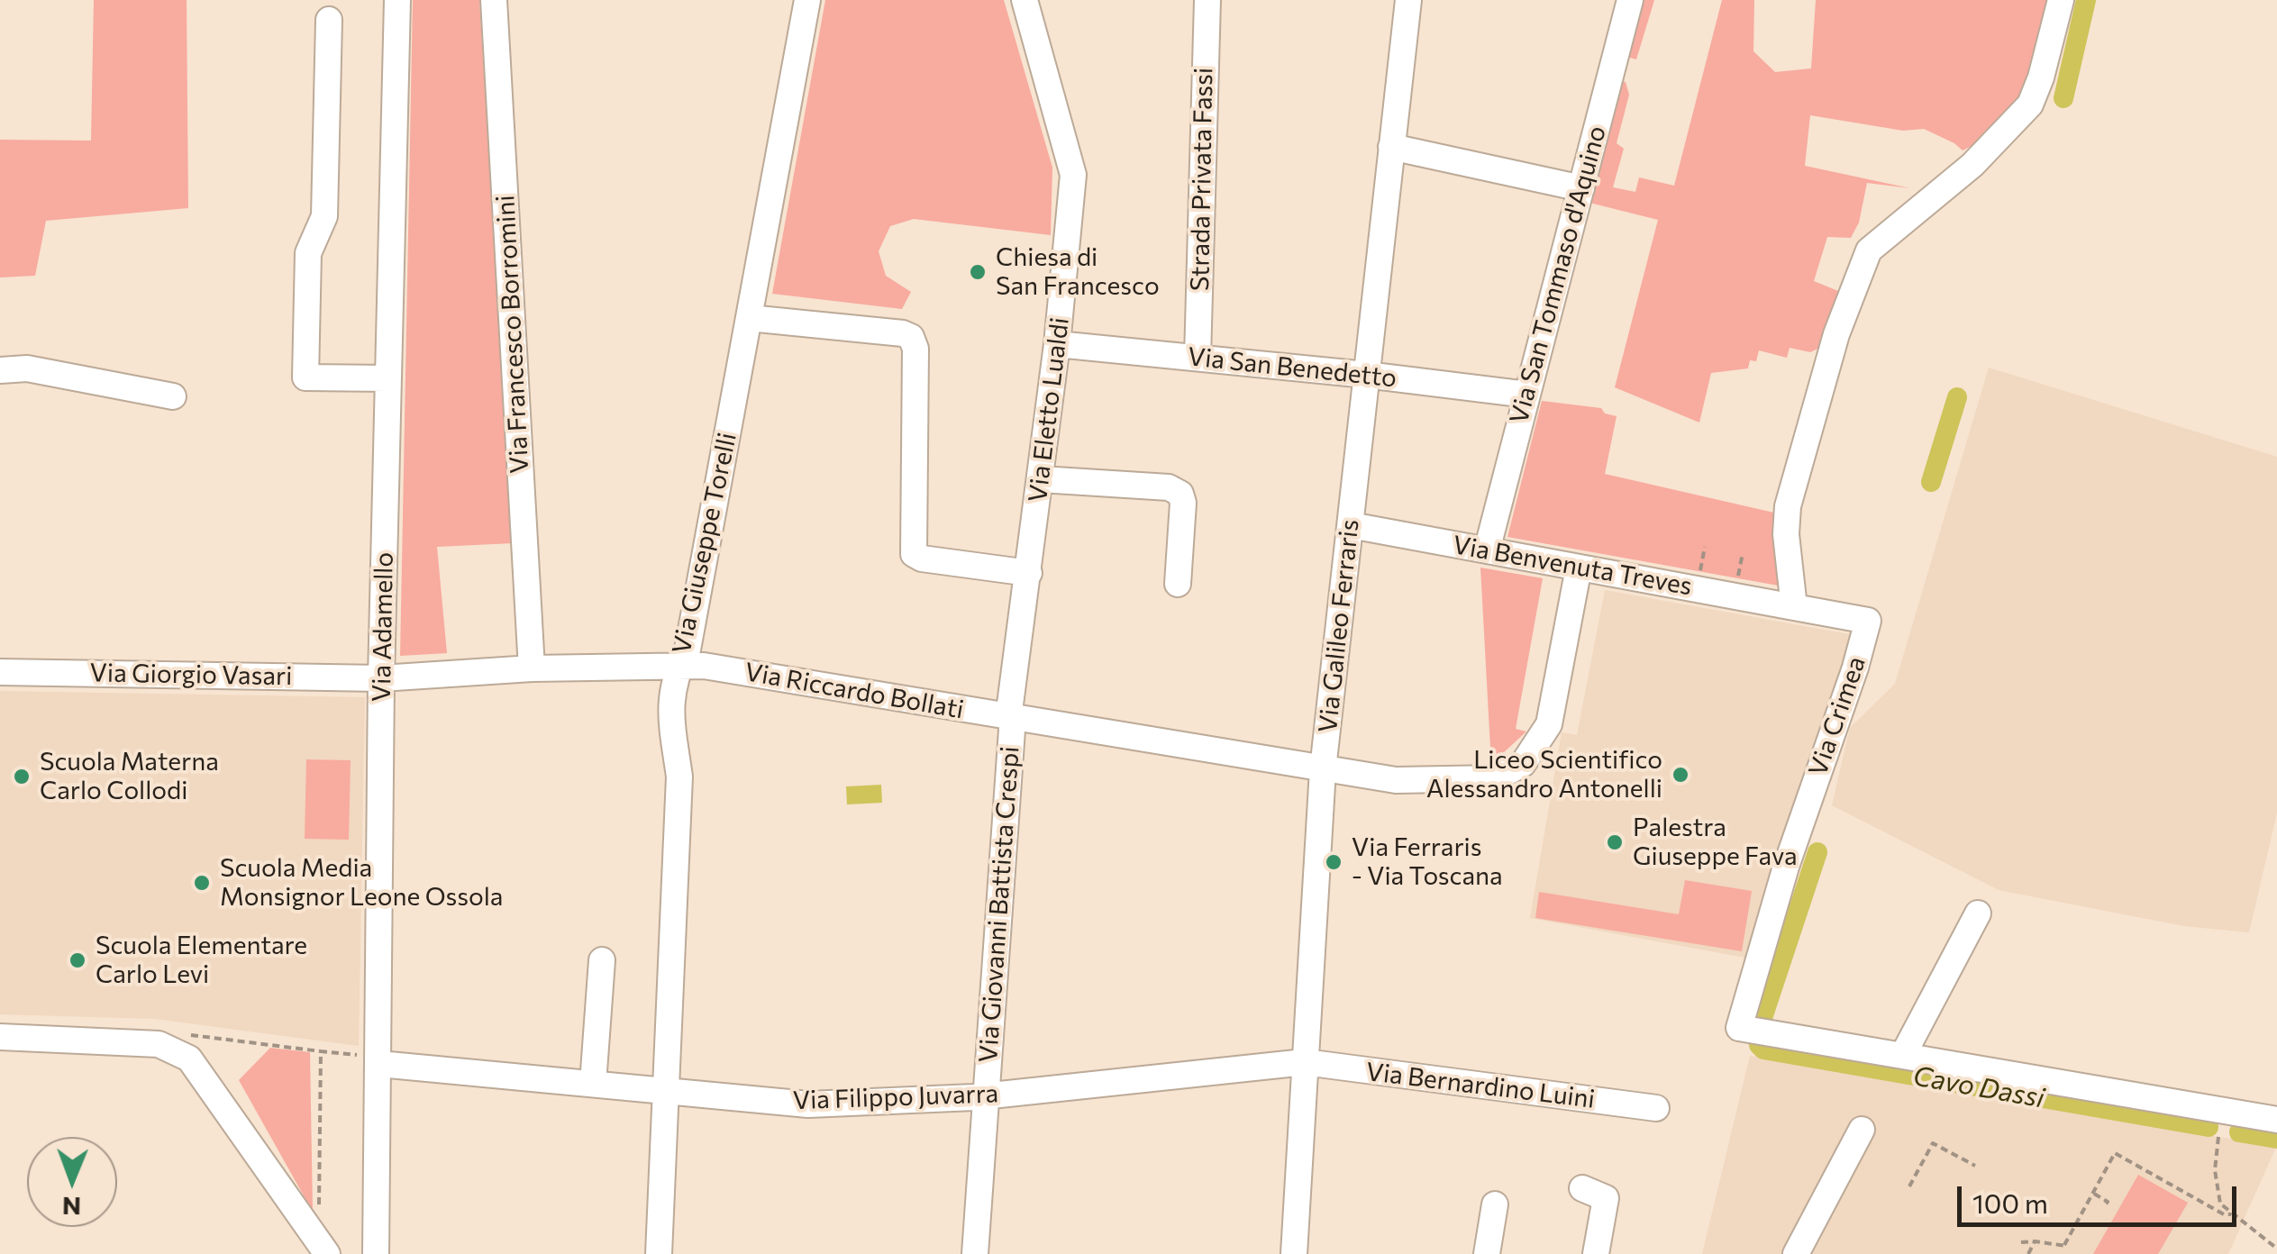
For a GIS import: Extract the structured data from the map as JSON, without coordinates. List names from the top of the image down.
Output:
{
  "streets": {
    "street": [
      "Strada Privata Fassi",
      "Via San Tommaso d'Aquino",
      "Via Francesco Borromini",
      "Via San Benedetto",
      "Via Eletto Lualdi",
      "Via Giuseppe Torelli",
      "Via Benvenuta Treves",
      "Via Galileo Ferraris",
      "Via Adamello",
      "Via Giorgio Vasari",
      "Via Riccardo Bollati",
      "Via Crimea",
      "Via Giovanni Battista Crespi",
      "Via Bernardino Luini",
      "Via Filippo Juvarra"
    ]
  },
  "crossings": [
    ["Strada Privata Fassi", "Via San Benedetto"],
    ["Via San Tommaso d'Aquino", "Via San Benedetto"],
    ["Via San Tommaso d'Aquino", "Via Benvenuta Treves"],
    ["Via Francesco Borromini", "Via Riccardo Bollati"],
    ["Via San Benedetto", "Via Eletto Lualdi"],
    ["Via San Benedetto", "Via Galileo Ferraris"],
    ["Via Eletto Lualdi", "Via Riccardo Bollati"],
    ["Via Eletto Lualdi", "Via Giovanni Battista Crespi"],
    ["Via Giuseppe Torelli", "Via Riccardo Bollati"],
    ["Via Giuseppe Torelli", "Via Filippo Juvarra"],
    ["Via Benvenuta Treves", "Via Galileo Ferraris"],
    ["Via Benvenuta Treves", "Via Riccardo Bollati"],
    ["Via Benvenuta Treves", "Via Crimea"],
    ["Via Galileo Ferraris", "Via Riccardo Bollati"],
    ["Via Galileo Ferraris", "Via Bernardino Luini"],
    ["Via Galileo Ferraris", "Via Filippo Juvarra"],
    ["Via Adamello", "Via Giorgio Vasari"],
    ["Via Adamello", "Via Riccardo Bollati"],
    ["Via Adamello", "Via Filippo Juvarra"],
    ["Via Giorgio Vasari", "Via Riccardo Bollati"],
    ["Via Riccardo Bollati", "Via Giovanni Battista Crespi"],
    ["Via Giovanni Battista Crespi", "Via Filippo Juvarra"],
    ["Via Bernardino Luini", "Via Filippo Juvarra"]
  ],
  "water": ["Cavo Dassi"],
  "places": [
    "Chiesa di San Francesco",
    "Liceo Scientifico Alessandro Antonelli",
    "Scuola Materna Carlo Collodi",
    "Palestra Giuseppe Fava",
    "Via Ferraris - Via Toscana",
    "Scuola Media Monsignor Leone Ossola",
    "Scuola Elementare Carlo Levi"
  ],
  "scale_bar": "100 m",
  "north": "bottom"
}
